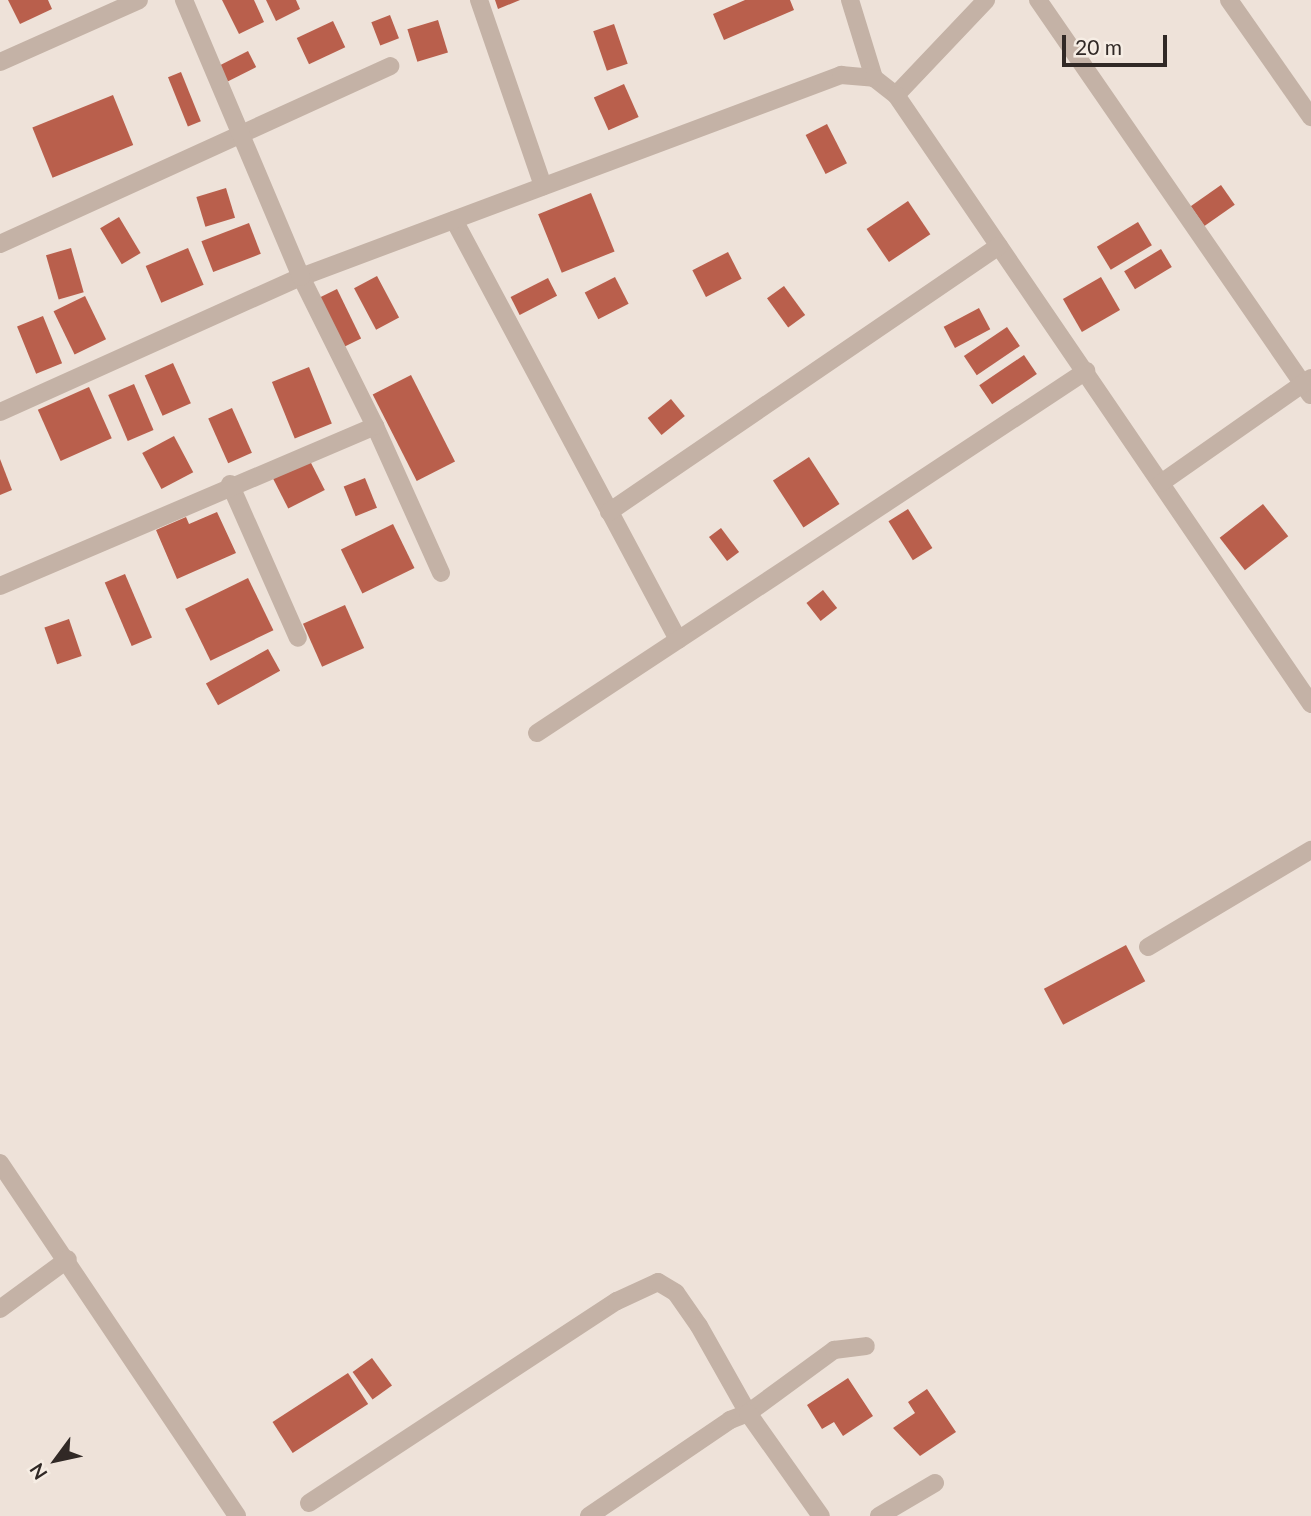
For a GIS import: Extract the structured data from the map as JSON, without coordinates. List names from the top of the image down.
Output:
{
  "scale_bar": "20 m",
  "north": "bottom left"
}
